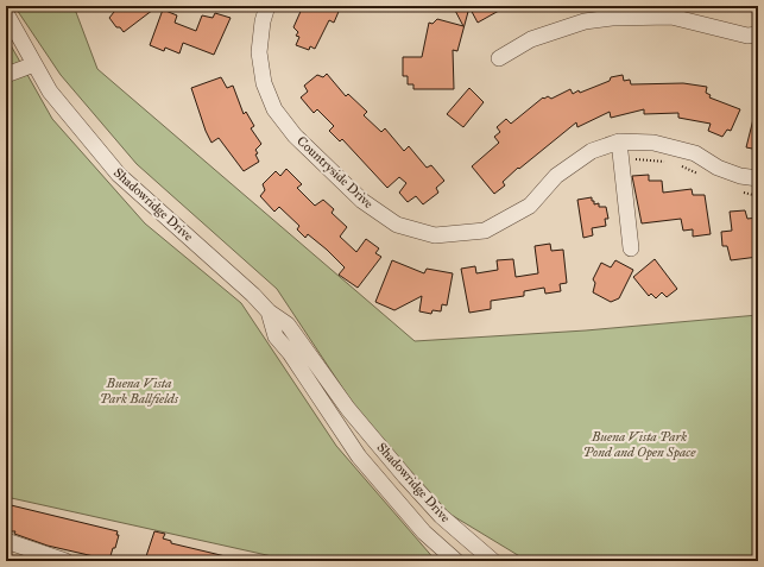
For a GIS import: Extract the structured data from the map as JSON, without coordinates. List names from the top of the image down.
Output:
{
  "streets": {
    "street": ["Countryside Drive", "Shadowridge Drive"]
  },
  "parks": ["Buena Vista Park Ballfields", "Buena Vista Park Pond and Open Space"]
}
